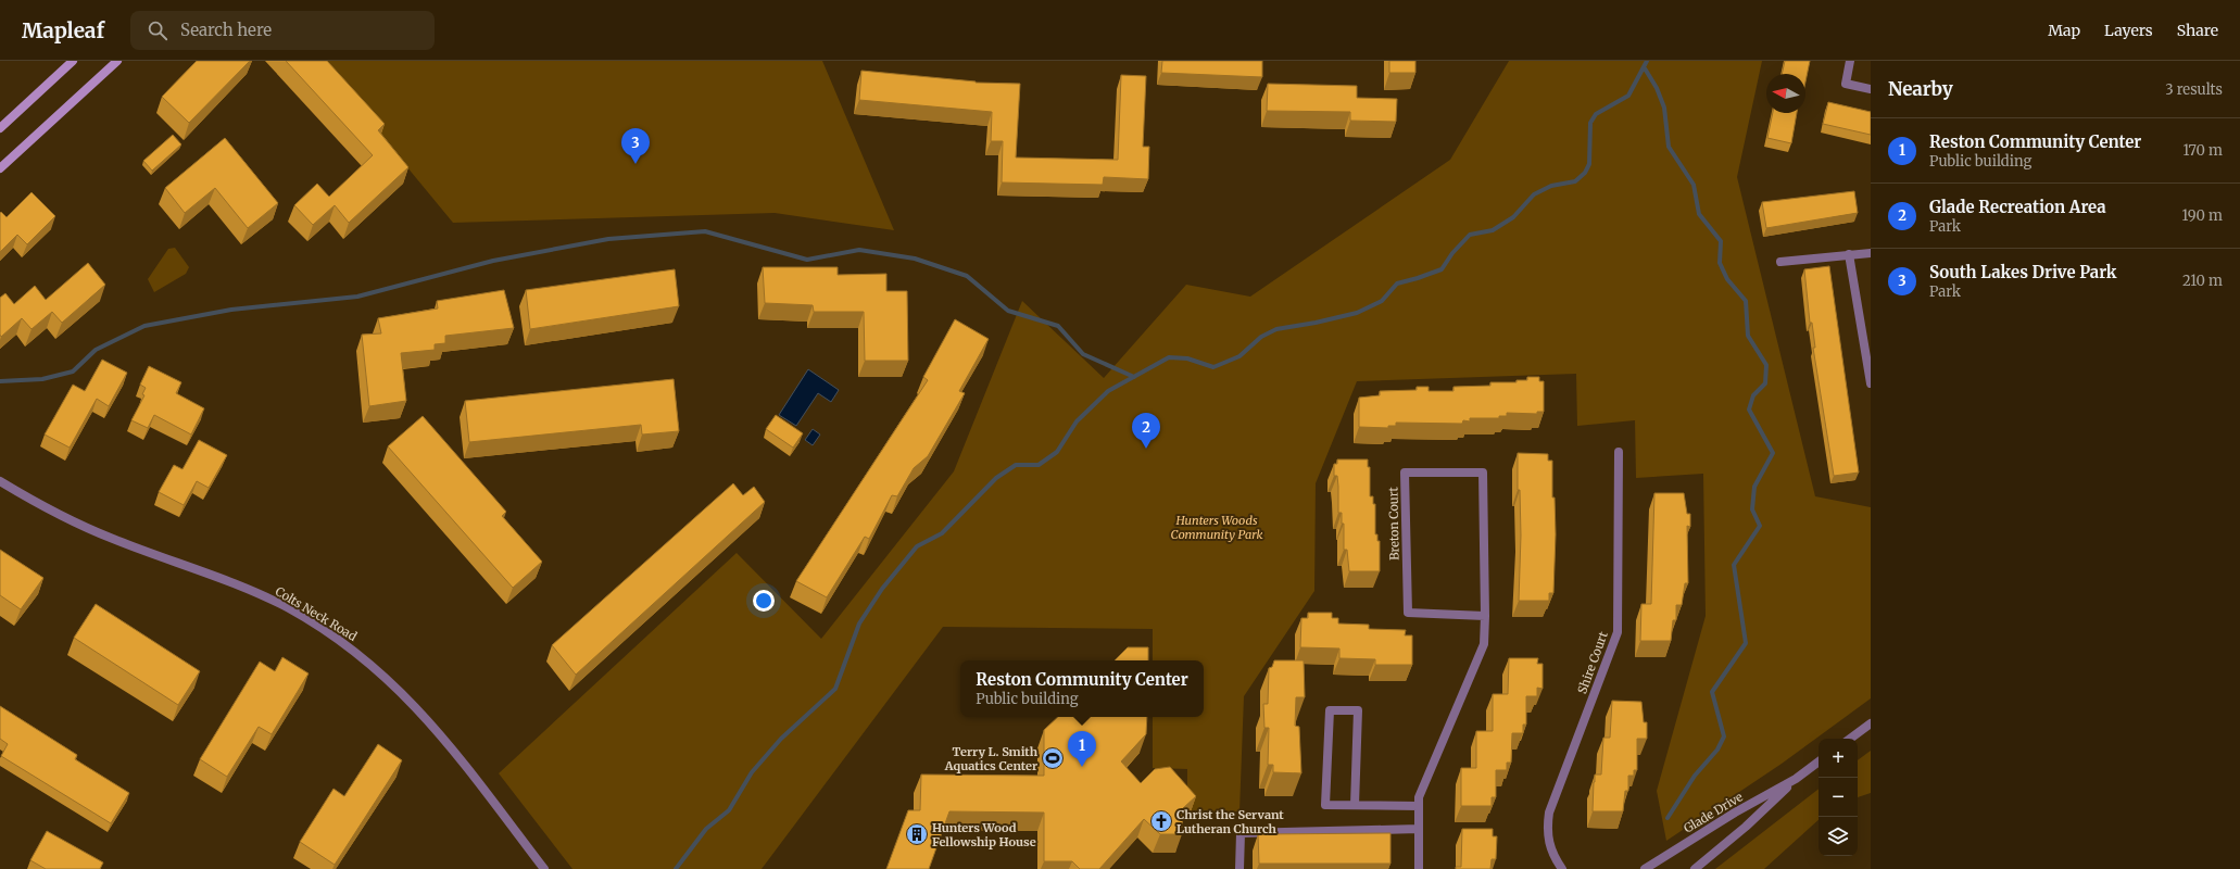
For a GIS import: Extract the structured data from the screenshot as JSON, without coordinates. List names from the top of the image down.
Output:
{
  "streets": {
    "street": [
      "Breton Court",
      "Colts Neck Road",
      "Shire Court",
      "Glade Drive"
    ]
  },
  "parks": ["Hunters Woods Community Park"],
  "places": {
    "sports": ["Terry L. Smith Aquatics Center"],
    "church": ["Christ the Servant Lutheran Church"],
    "building": ["Hunters Wood Fellowship House"]
  },
  "north": "left",
  "page": {
    "header": "Mapleaf",
    "search": "Search here",
    "nav": ["Map", "Layers", "Share"],
    "heading": ["Nearby", "3 results"],
    "list": [
      {
        "mark": "1",
        "name": "Reston Community Center",
        "note": "Public building",
        "value": "170 m"
      },
      {
        "mark": "2",
        "name": "Glade Recreation Area",
        "note": "Park",
        "value": "190 m"
      },
      {
        "mark": "3",
        "name": "South Lakes Drive Park",
        "note": "Park",
        "value": "210 m"
      }
    ],
    "pins": ["3", "2", "1"],
    "popup": ["Reston Community Center", "Public building"],
    "map_buttons": ["+", "−"]
  }
}
